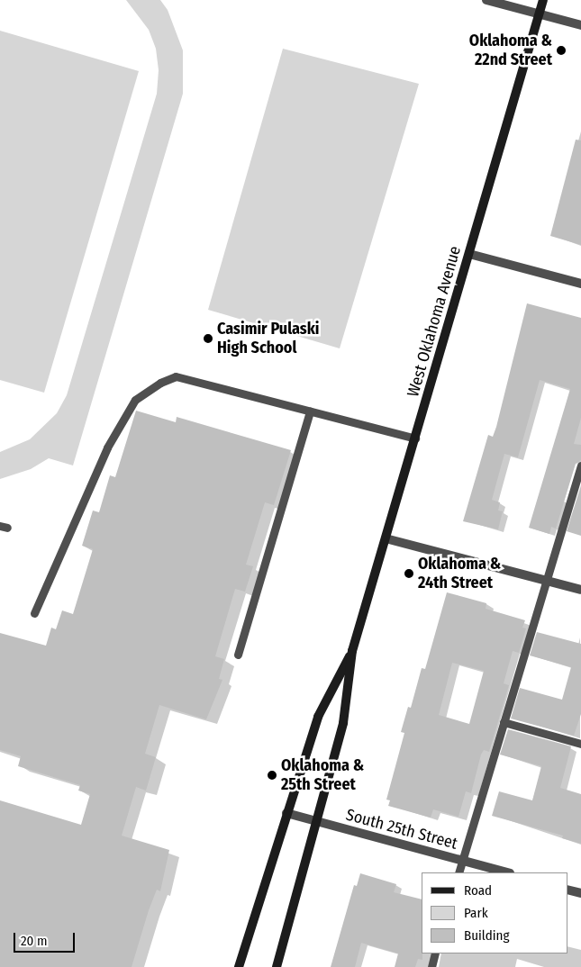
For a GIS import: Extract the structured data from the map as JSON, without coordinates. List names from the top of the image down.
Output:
{
  "streets": {
    "main road": ["West Oklahoma Avenue"],
    "street": ["South 25th Street"]
  },
  "crossings": [
    ["West Oklahoma Avenue", "South 25th Street"]
  ],
  "places": [
    "Oklahoma & 22nd Street",
    "Casimir Pulaski High School",
    "Oklahoma & 24th Street",
    "Oklahoma & 25th Street"
  ],
  "legend": ["Road", "Park", "Building"],
  "scale_bar": "20 m"
}
